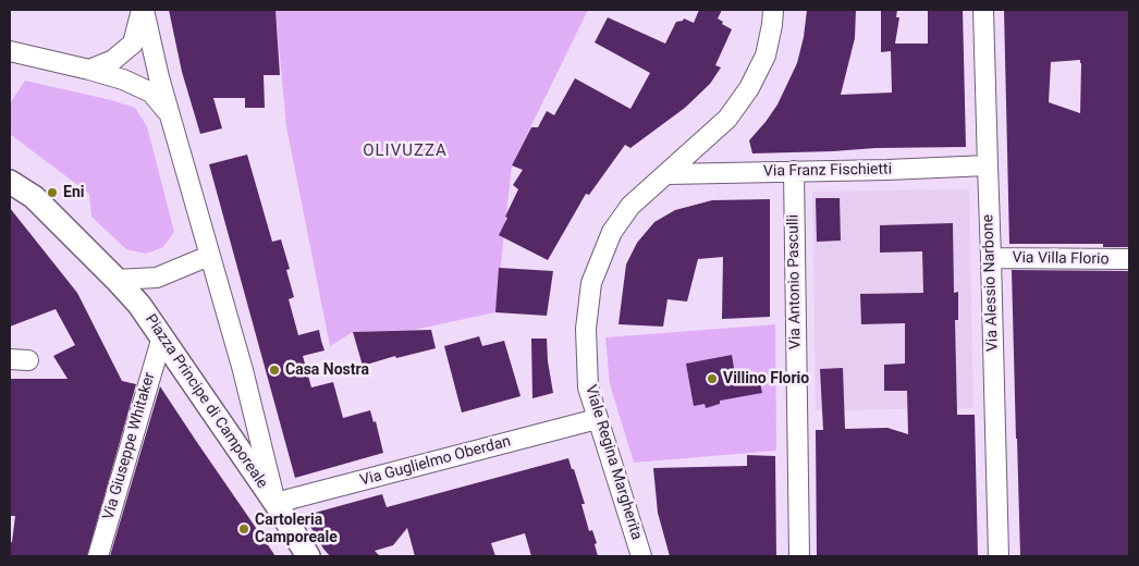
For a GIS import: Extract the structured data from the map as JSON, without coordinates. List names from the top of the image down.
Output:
{
  "streets": {
    "street": [
      "Via Franz Fischietti",
      "Via Villa Florio",
      "Via Antonio Pasculli",
      "Via Alessio Narbone",
      "Piazza Principe di Camporeale",
      "Via Giuseppe Whitaker",
      "Via Guglielmo Oberdan",
      "Viale Regina Margherita"
    ]
  },
  "crossings": [
    ["Via Franz Fischietti", "Via Antonio Pasculli"],
    ["Via Franz Fischietti", "Via Alessio Narbone"],
    ["Via Franz Fischietti", "Viale Regina Margherita"],
    ["Via Villa Florio", "Via Alessio Narbone"],
    ["Piazza Principe di Camporeale", "Via Giuseppe Whitaker"],
    ["Piazza Principe di Camporeale", "Via Guglielmo Oberdan"],
    ["Via Guglielmo Oberdan", "Viale Regina Margherita"]
  ],
  "districts": ["OLIVUZZA"],
  "places": [
    "Eni",
    "Casa Nostra",
    "Villino Florio",
    "Cartoleria Camporeale"
  ]
}
